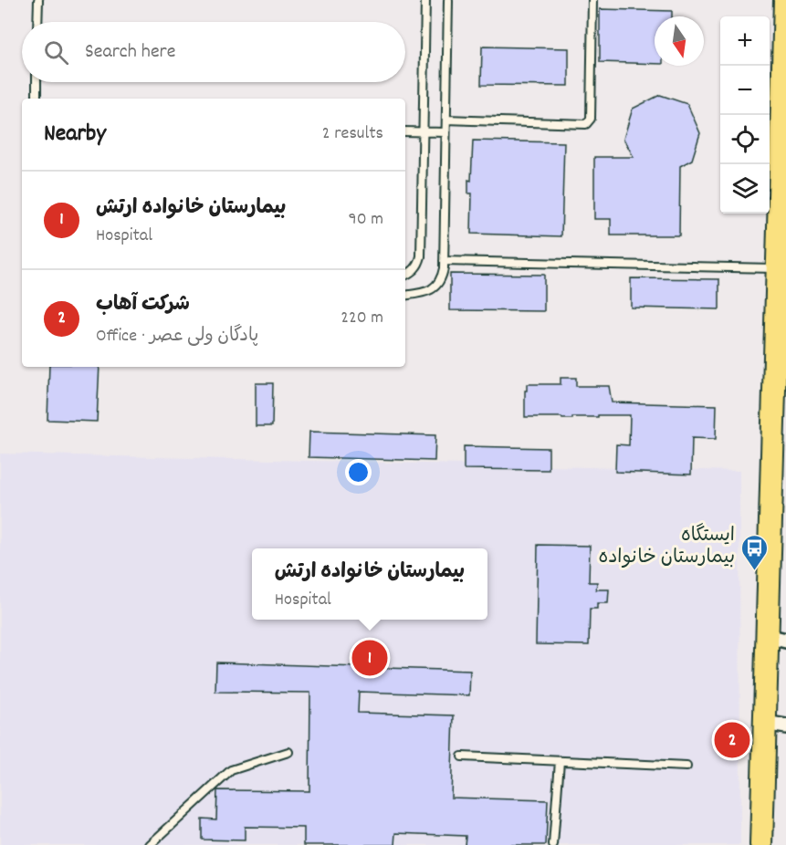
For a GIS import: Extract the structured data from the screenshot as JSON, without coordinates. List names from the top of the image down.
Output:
{
  "places": {
    "bus stop": ["ایستگاه بیمارستان خانواده"]
  },
  "north": "bottom",
  "page": {
    "map_buttons": ["+", "−"],
    "search": "Search here",
    "heading": ["Nearby", "2 results"],
    "list": [
      {
        "mark": "1",
        "name": "بیمارستان خانواده ارتش",
        "note": "Hospital",
        "value": "90 m"
      },
      {
        "mark": "2",
        "name": "شرکت آهاب",
        "note": "Office · پادگان ولی عصر",
        "value": "220 m"
      }
    ],
    "popup": ["بیمارستان خانواده ارتش", "Hospital"],
    "pins": ["1", "2"]
  }
}
